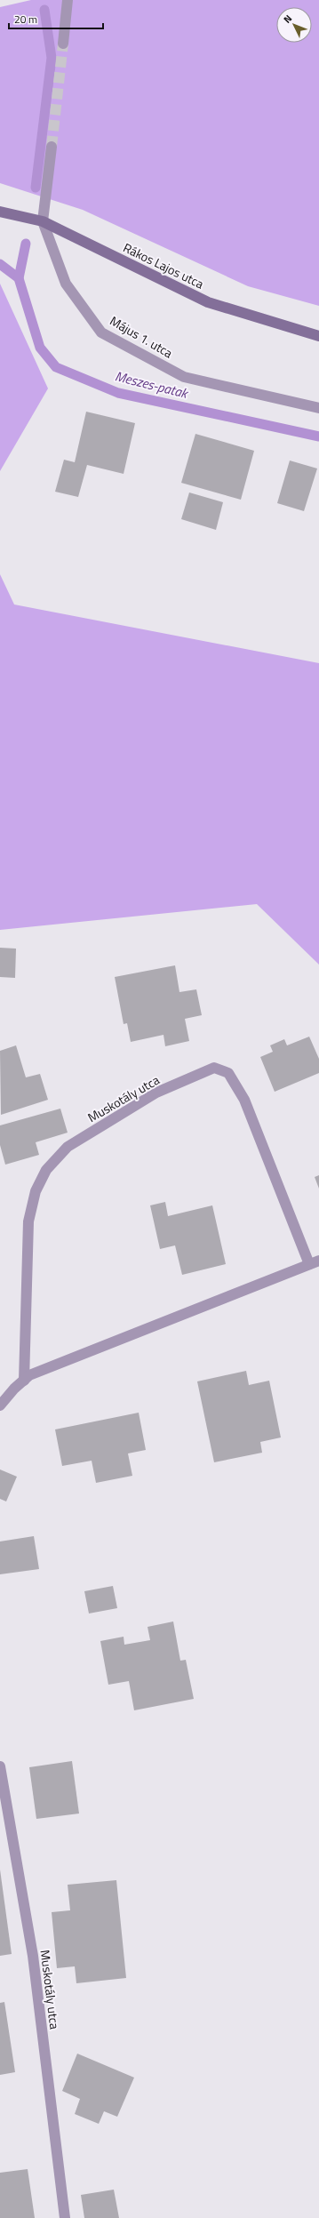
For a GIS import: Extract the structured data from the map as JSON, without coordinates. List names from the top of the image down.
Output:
{
  "streets": {
    "street": ["Rákos Lajos utca", "Május 1. utca", "Muskotály utca"]
  },
  "crossings": [
    ["Rákos Lajos utca", "Május 1. utca"]
  ],
  "water": ["Meszes-patak"],
  "scale_bar": "20 m",
  "north": "top left"
}
